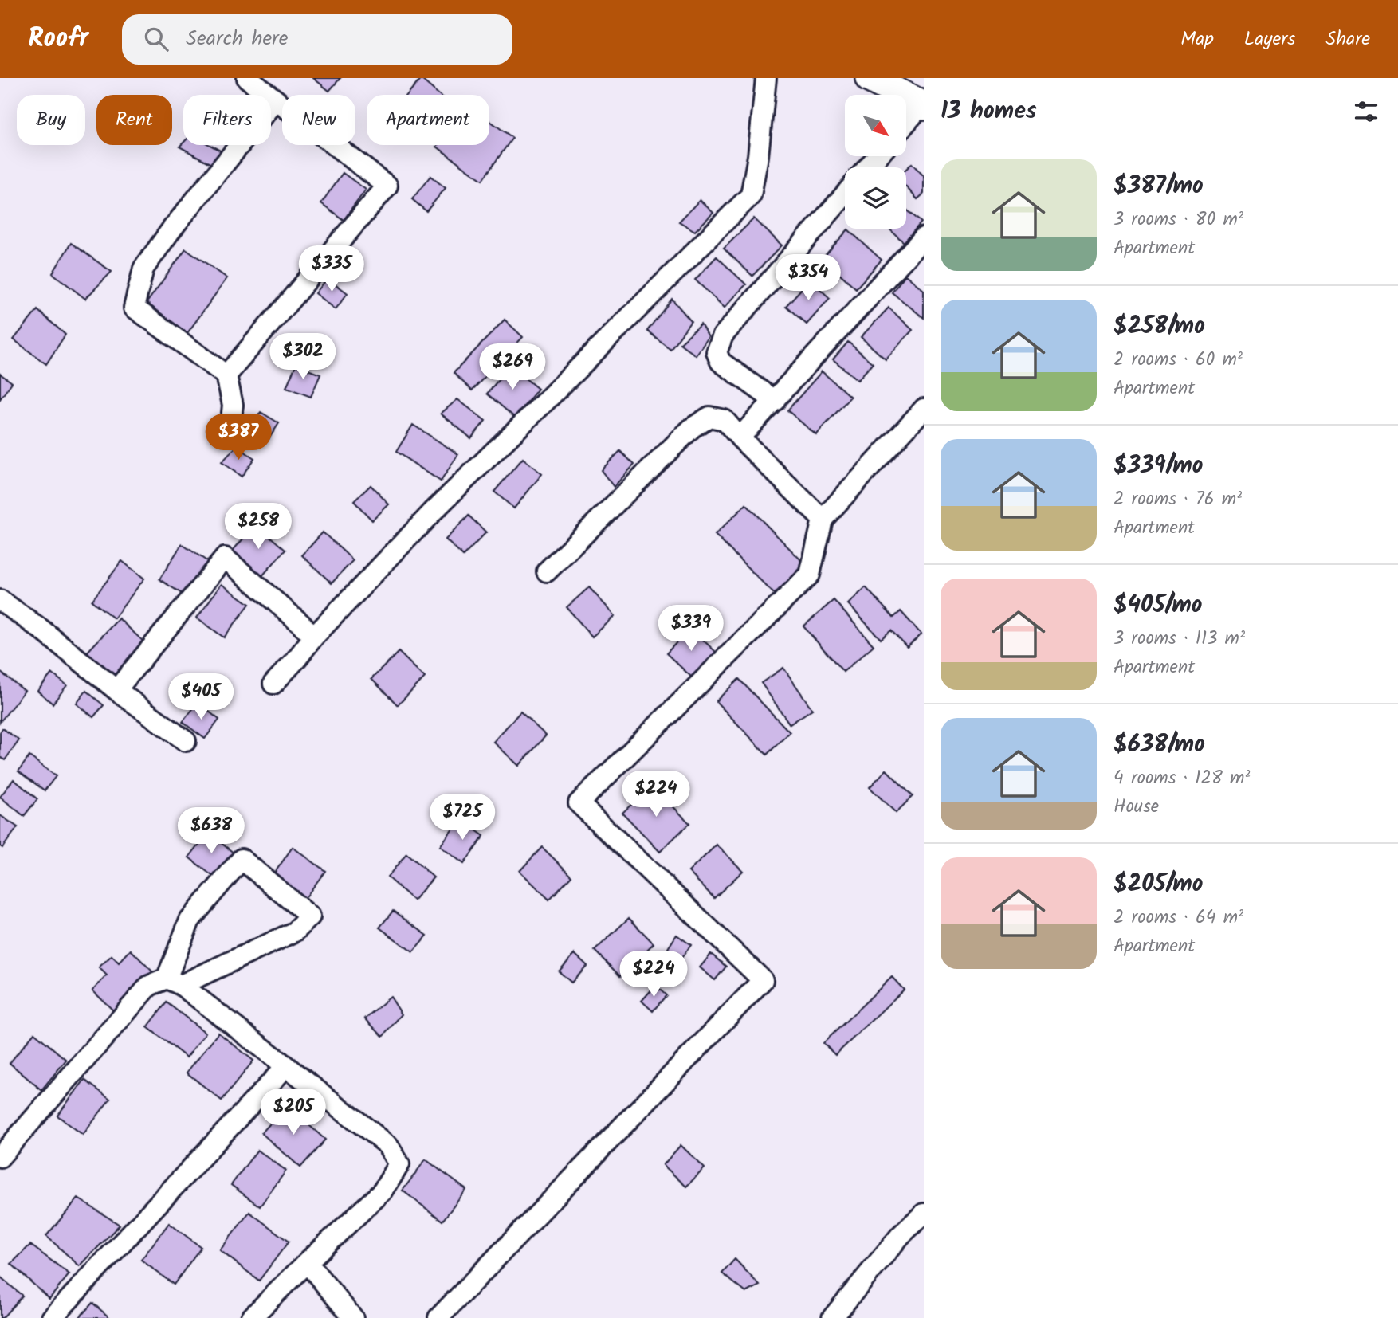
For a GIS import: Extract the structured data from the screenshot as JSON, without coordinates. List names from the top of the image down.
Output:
{
  "north": "bottom right",
  "page": {
    "header": "Roofr",
    "search": "Search here",
    "nav": ["Map", "Layers", "Share"],
    "heading": "13 homes",
    "chip": [
      "Buy",
      "Rent",
      "Filters",
      "New",
      "Apartment"
    ],
    "list": [
      {
        "name": "$387/mo",
        "note": "3 rooms · 80 m² · Apartment"
      },
      {
        "name": "$258/mo",
        "note": "2 rooms · 60 m² · Apartment"
      },
      {
        "name": "$339/mo",
        "note": "2 rooms · 76 m² · Apartment"
      },
      {
        "name": "$405/mo",
        "note": "3 rooms · 113 m² · Apartment"
      },
      {
        "name": "$638/mo",
        "note": "4 rooms · 128 m² · House"
      },
      {
        "name": "$205/mo",
        "note": "2 rooms · 64 m² · Apartment"
      }
    ],
    "price": [
      "$335",
      "$354",
      "$302",
      "$269",
      "$387",
      "$258",
      "$339",
      "$405",
      "$224",
      "$725",
      "$638",
      "$224",
      "$205"
    ]
  }
}
